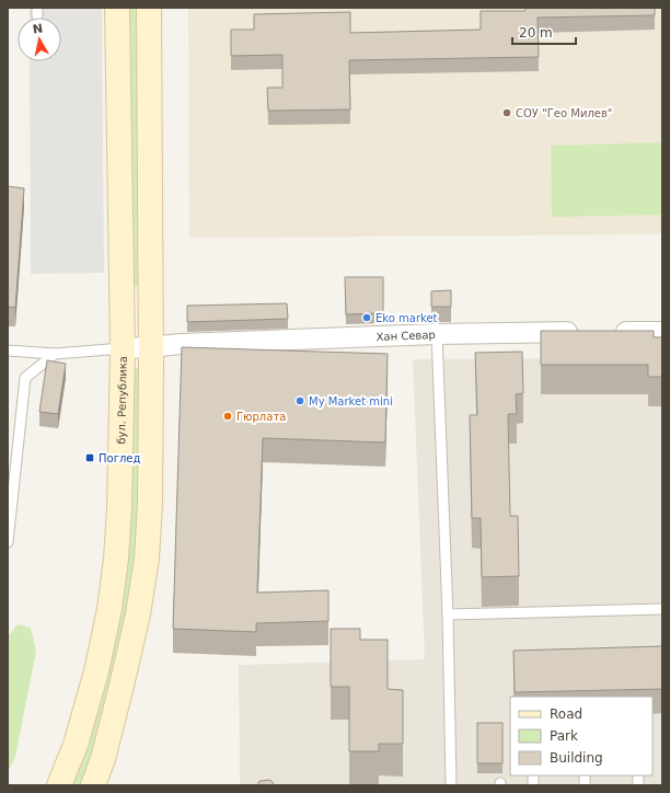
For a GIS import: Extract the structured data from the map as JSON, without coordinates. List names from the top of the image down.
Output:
{
  "streets": {
    "street": ["Хан Севар", "бул. Република"]
  },
  "crossings": [
    ["Хан Севар", "бул. Република"]
  ],
  "places": {
    "other": [
      "СОУ \"Гео Милев\"",
      "Eko market",
      "My Market mini",
      "Гюрлата"
    ],
    "transit": ["Поглед"]
  },
  "legend": ["Road", "Park", "Building"],
  "scale_bar": "20 m",
  "north": "top"
}
